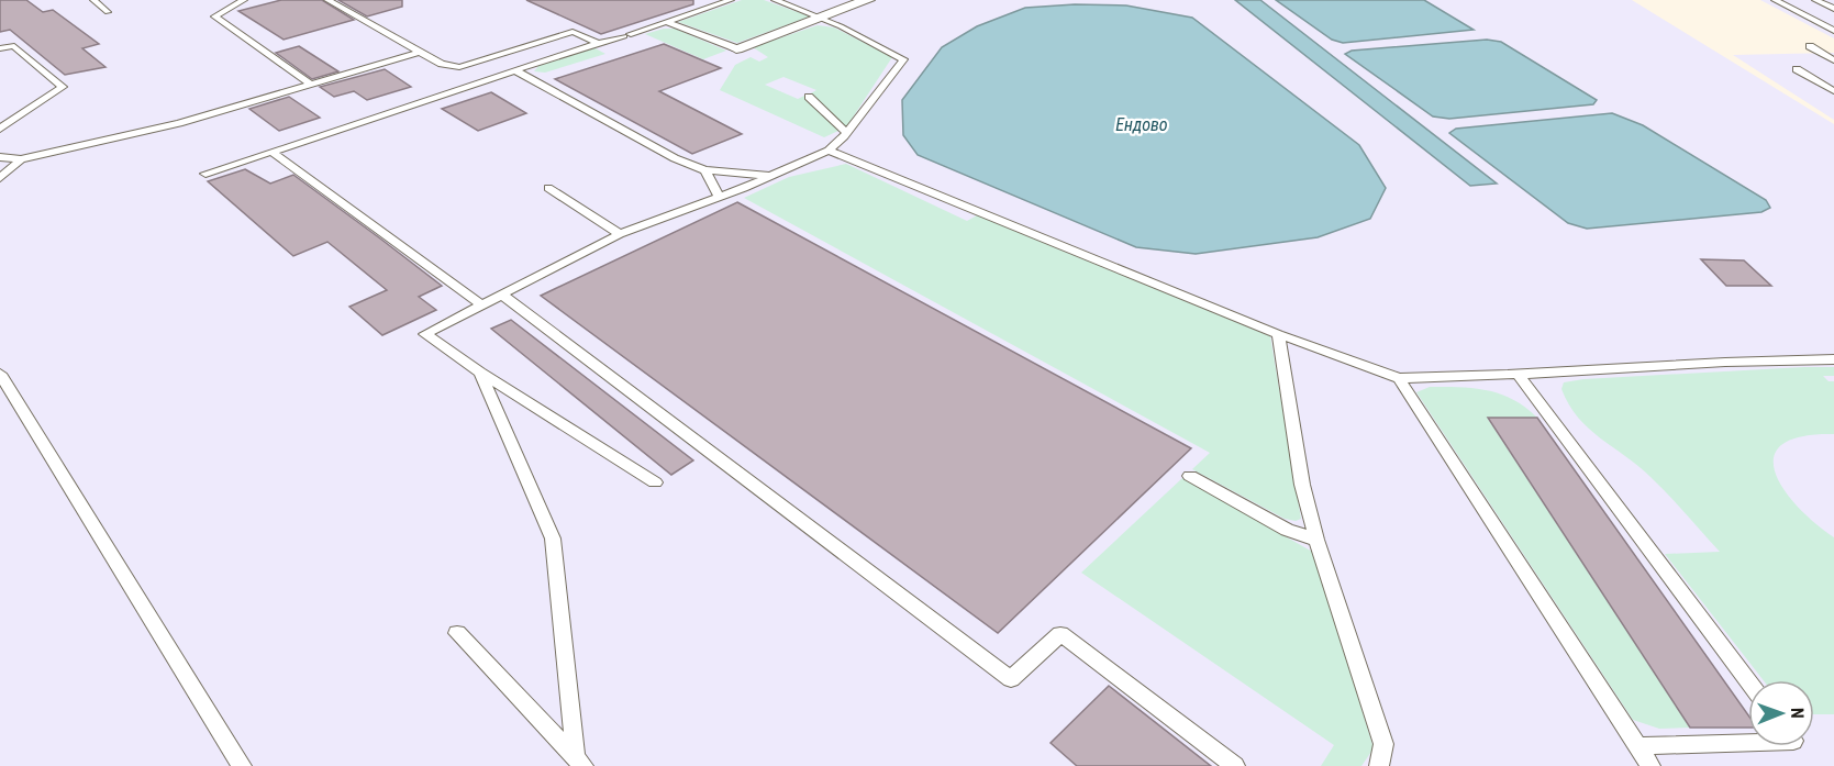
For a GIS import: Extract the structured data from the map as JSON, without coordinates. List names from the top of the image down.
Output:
{
  "water": ["Ендово"],
  "north": "right"
}
